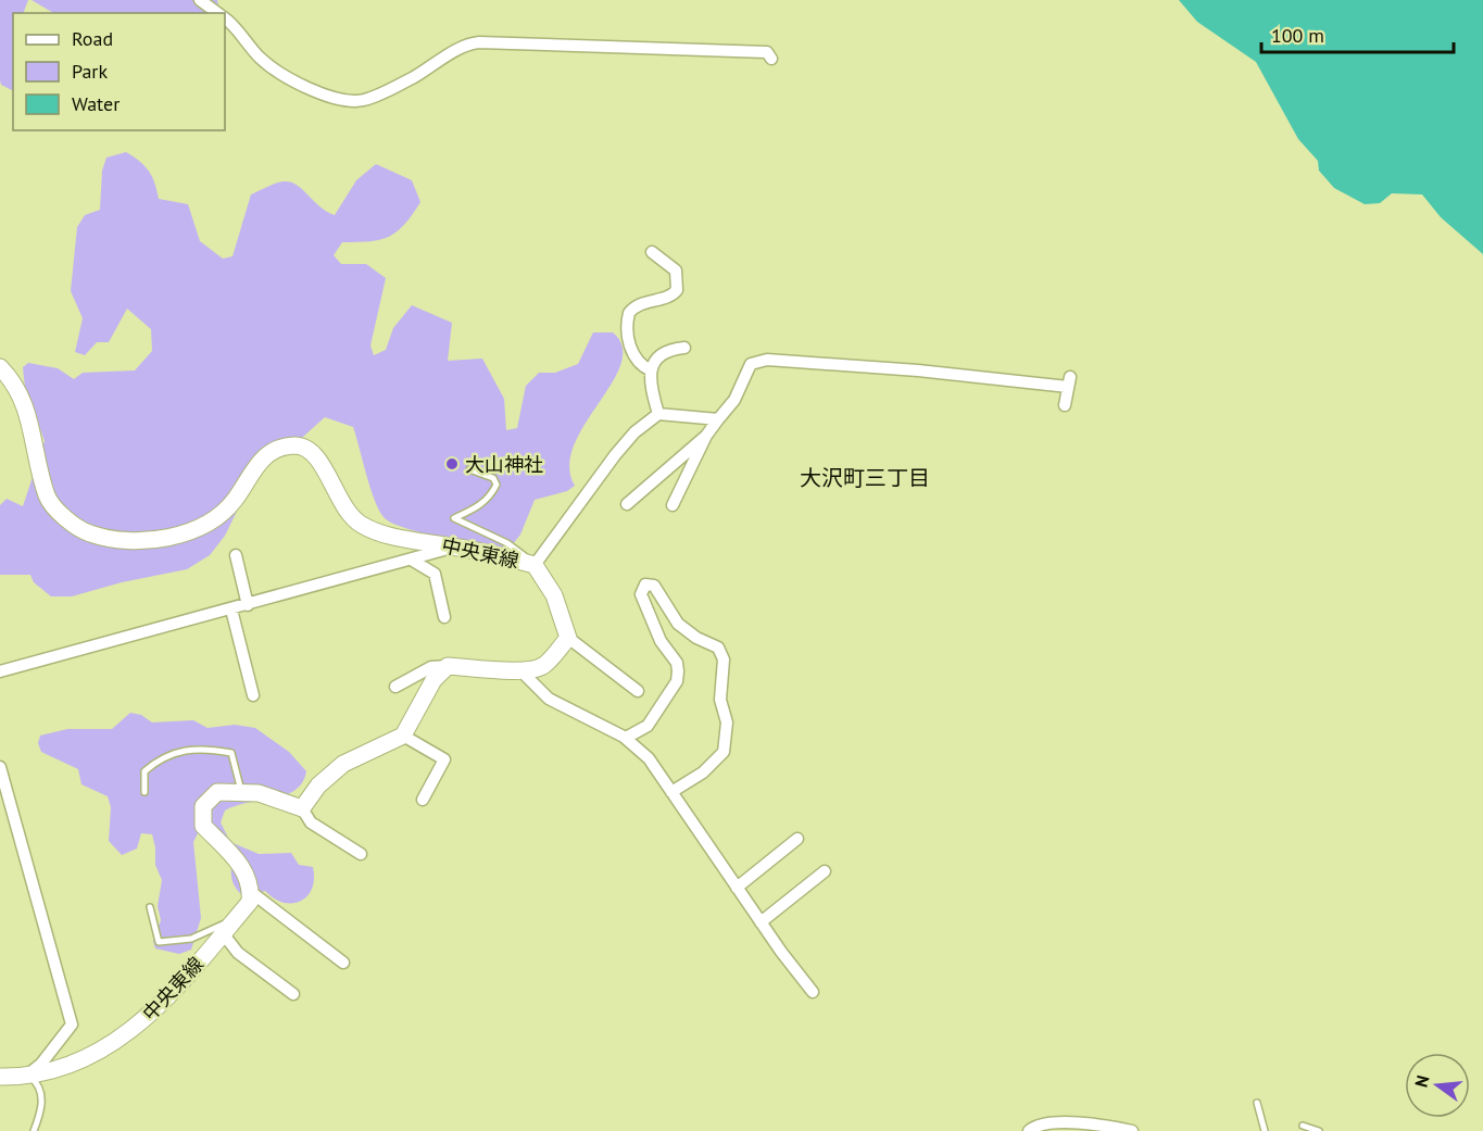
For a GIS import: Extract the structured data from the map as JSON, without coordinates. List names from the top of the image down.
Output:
{
  "streets": {
    "main road": ["中央東線"]
  },
  "districts": ["大沢町三丁目"],
  "places": ["大山神社"],
  "legend": ["Road", "Park", "Water"],
  "scale_bar": "100 m",
  "north": "left"
}
